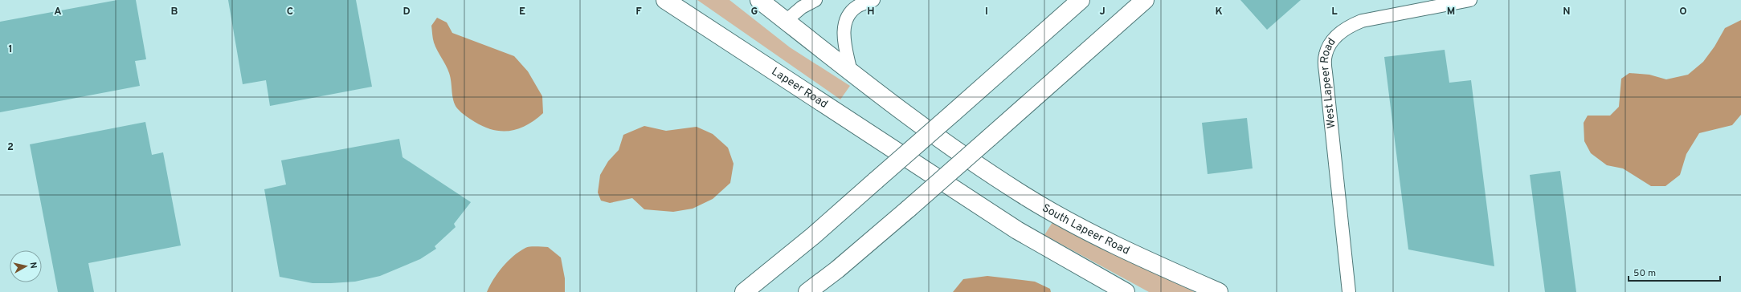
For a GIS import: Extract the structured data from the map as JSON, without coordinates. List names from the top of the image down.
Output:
{
  "streets": {
    "main road": ["Lapeer Road", "South Lapeer Road"],
    "street": ["West Lapeer Road"]
  },
  "scale_bar": "50 m",
  "north": "right",
  "grid": {
    "columns": [
      "A",
      "B",
      "C",
      "D",
      "E",
      "F",
      "G",
      "H",
      "I",
      "J",
      "K",
      "L",
      "M",
      "N",
      "O"
    ],
    "rows": ["1", "2"]
  }
}
